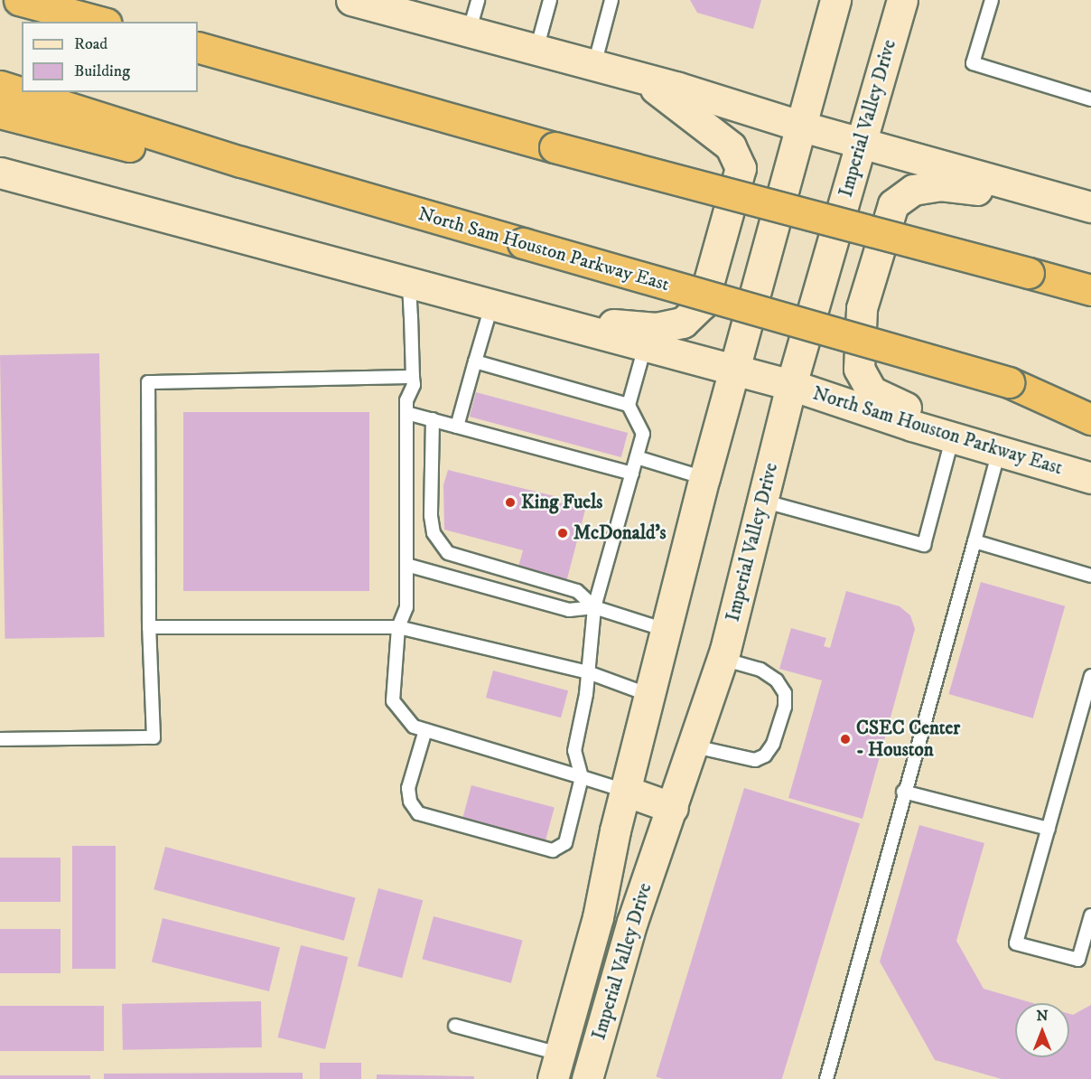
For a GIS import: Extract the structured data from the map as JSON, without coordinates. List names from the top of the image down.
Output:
{
  "streets": {
    "highway": ["North Sam Houston Parkway East"],
    "main road": ["Imperial Valley Drive"]
  },
  "crossings": [
    ["Imperial Valley Drive", "North Sam Houston Parkway East"]
  ],
  "places": ["King Fuels", "McDonald's", "CSEC Center - Houston"],
  "legend": ["Road", "Building"],
  "north": "top"
}
